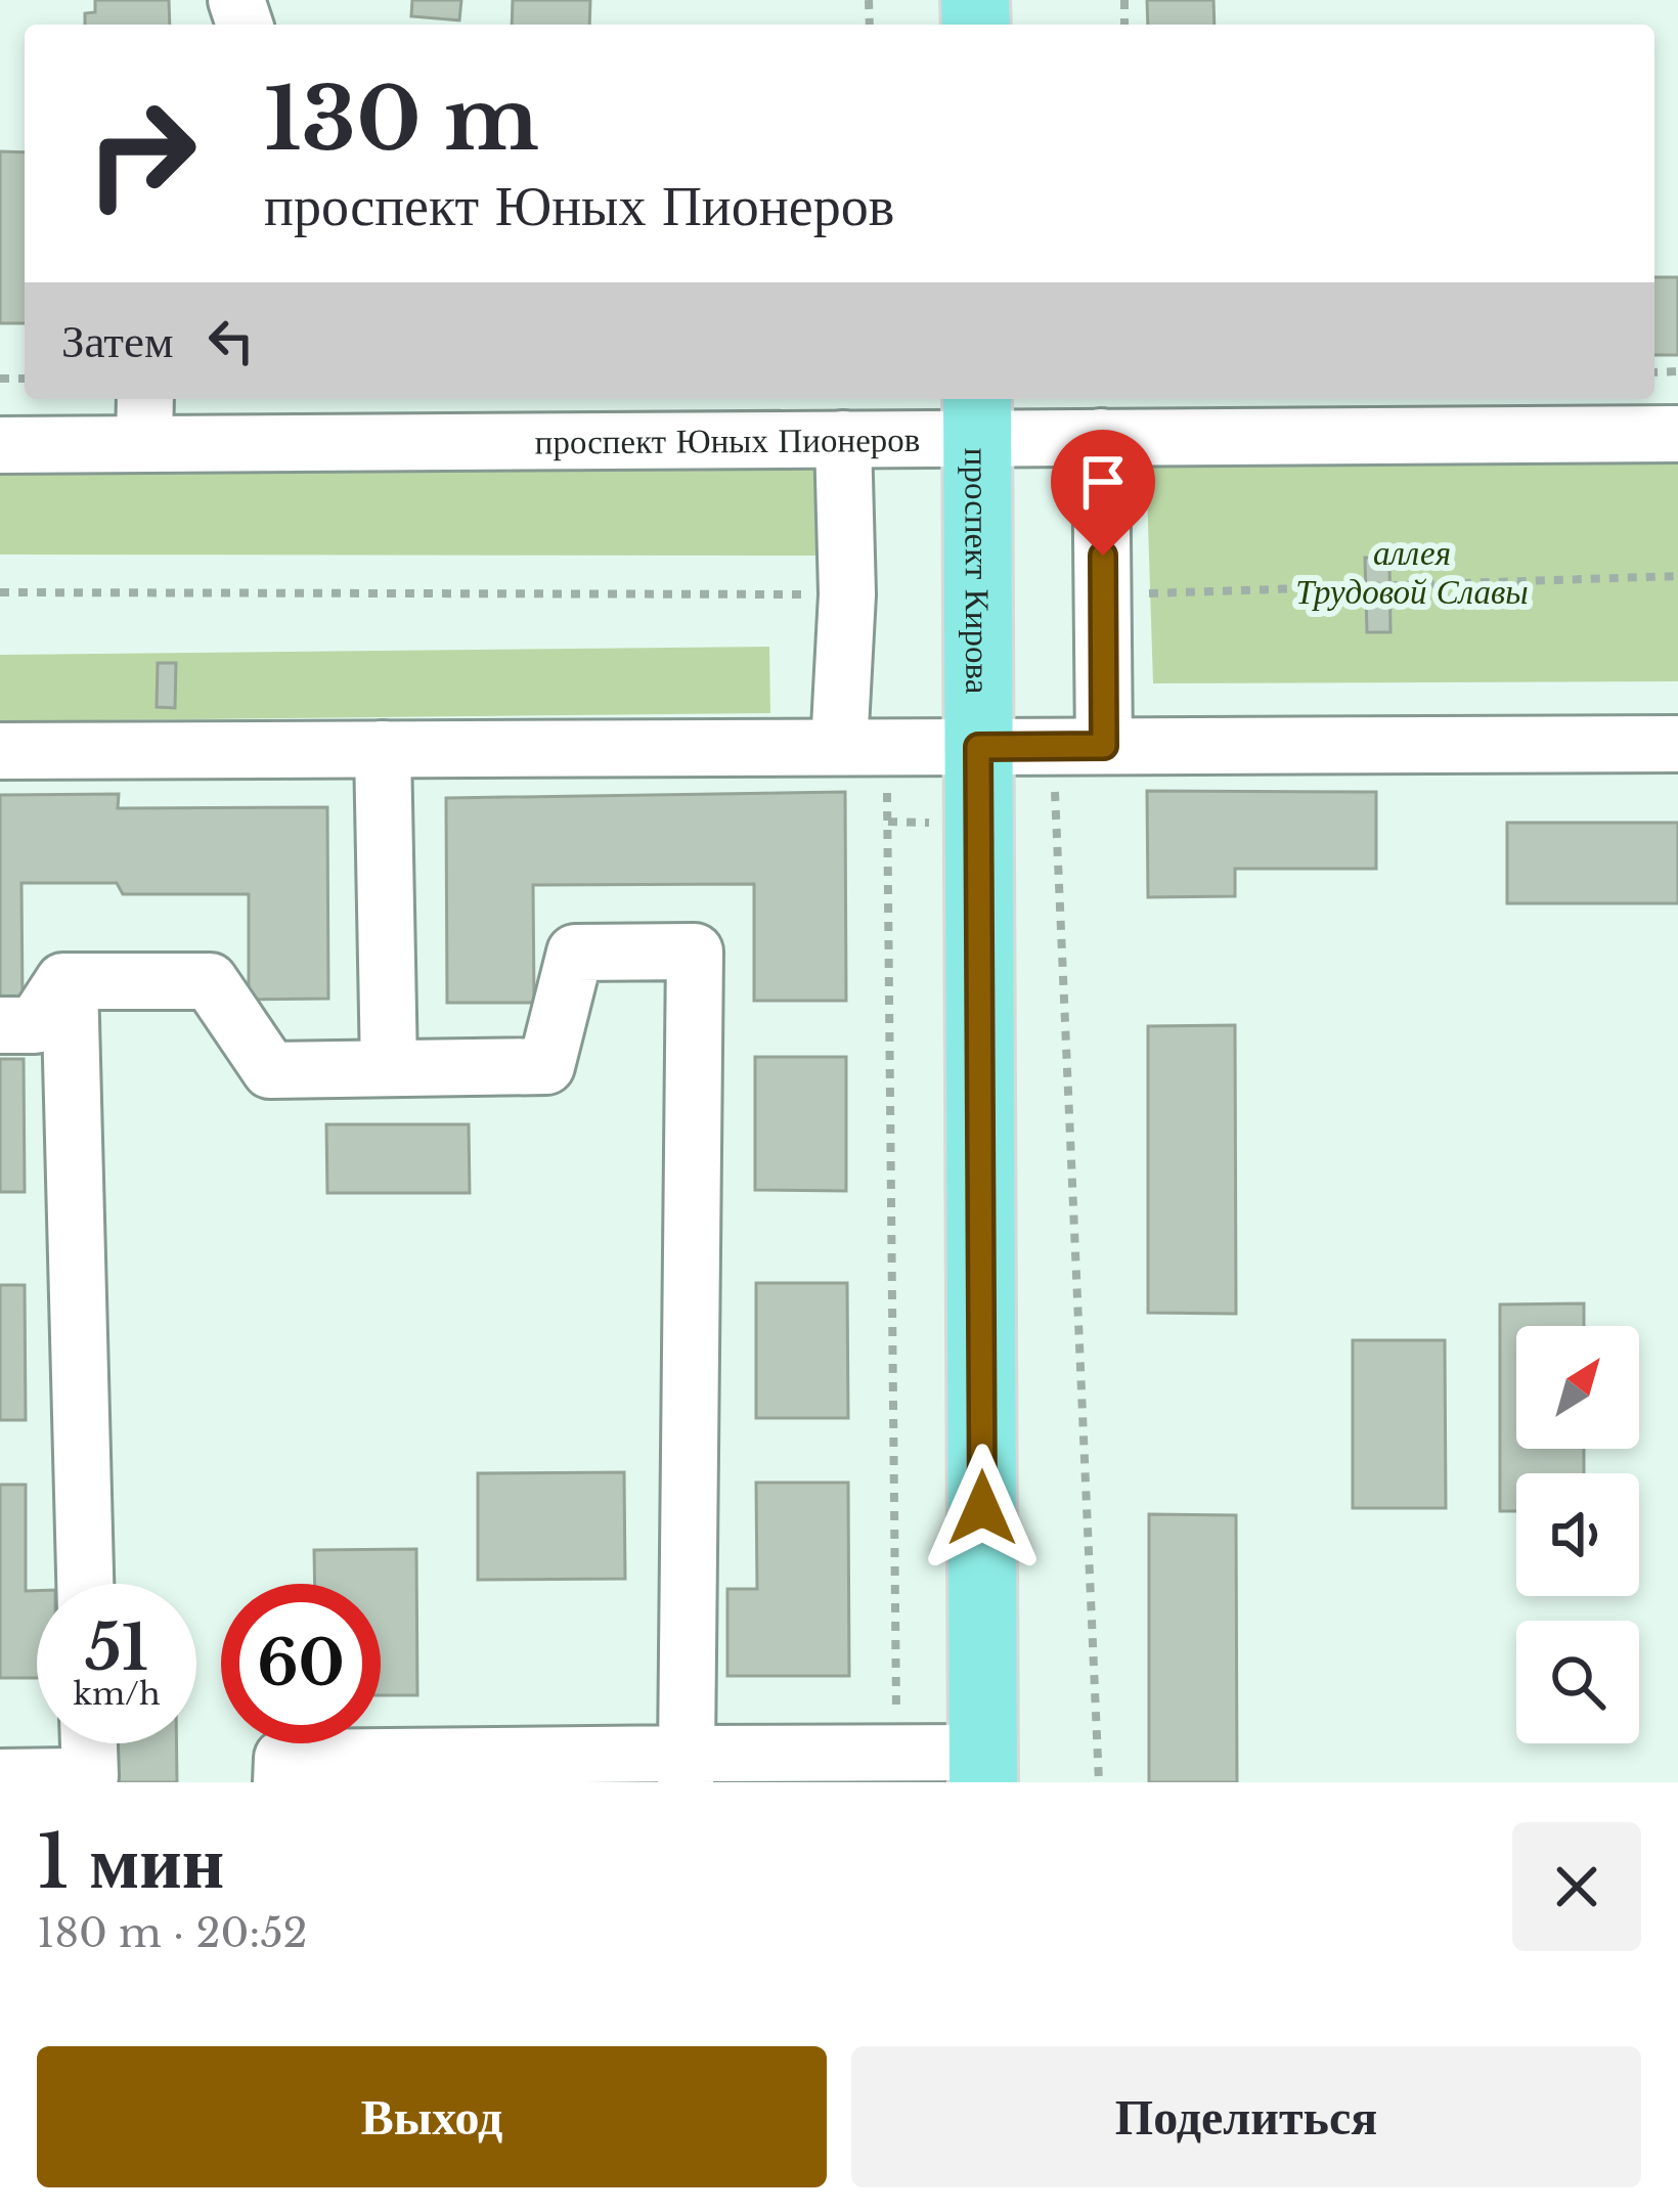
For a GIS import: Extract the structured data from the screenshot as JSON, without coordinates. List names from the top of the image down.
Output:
{
  "streets": {
    "main road": ["проспект Кирова"],
    "street": ["проспект Юных Пионеров"]
  },
  "crossings": [
    ["проспект Юных Пионеров", "проспект Кирова"]
  ],
  "parks": ["аллея Трудовой Славы"],
  "north": "top right",
  "page": {
    "turn": ["130 m", "проспект Юных Пионеров"],
    "then": "Затем",
    "speed": "51 km/h",
    "limit": "60",
    "heading": ["1 мин", "180 m · 20:52"],
    "buttons": ["Выход", "Поделиться"]
  }
}
